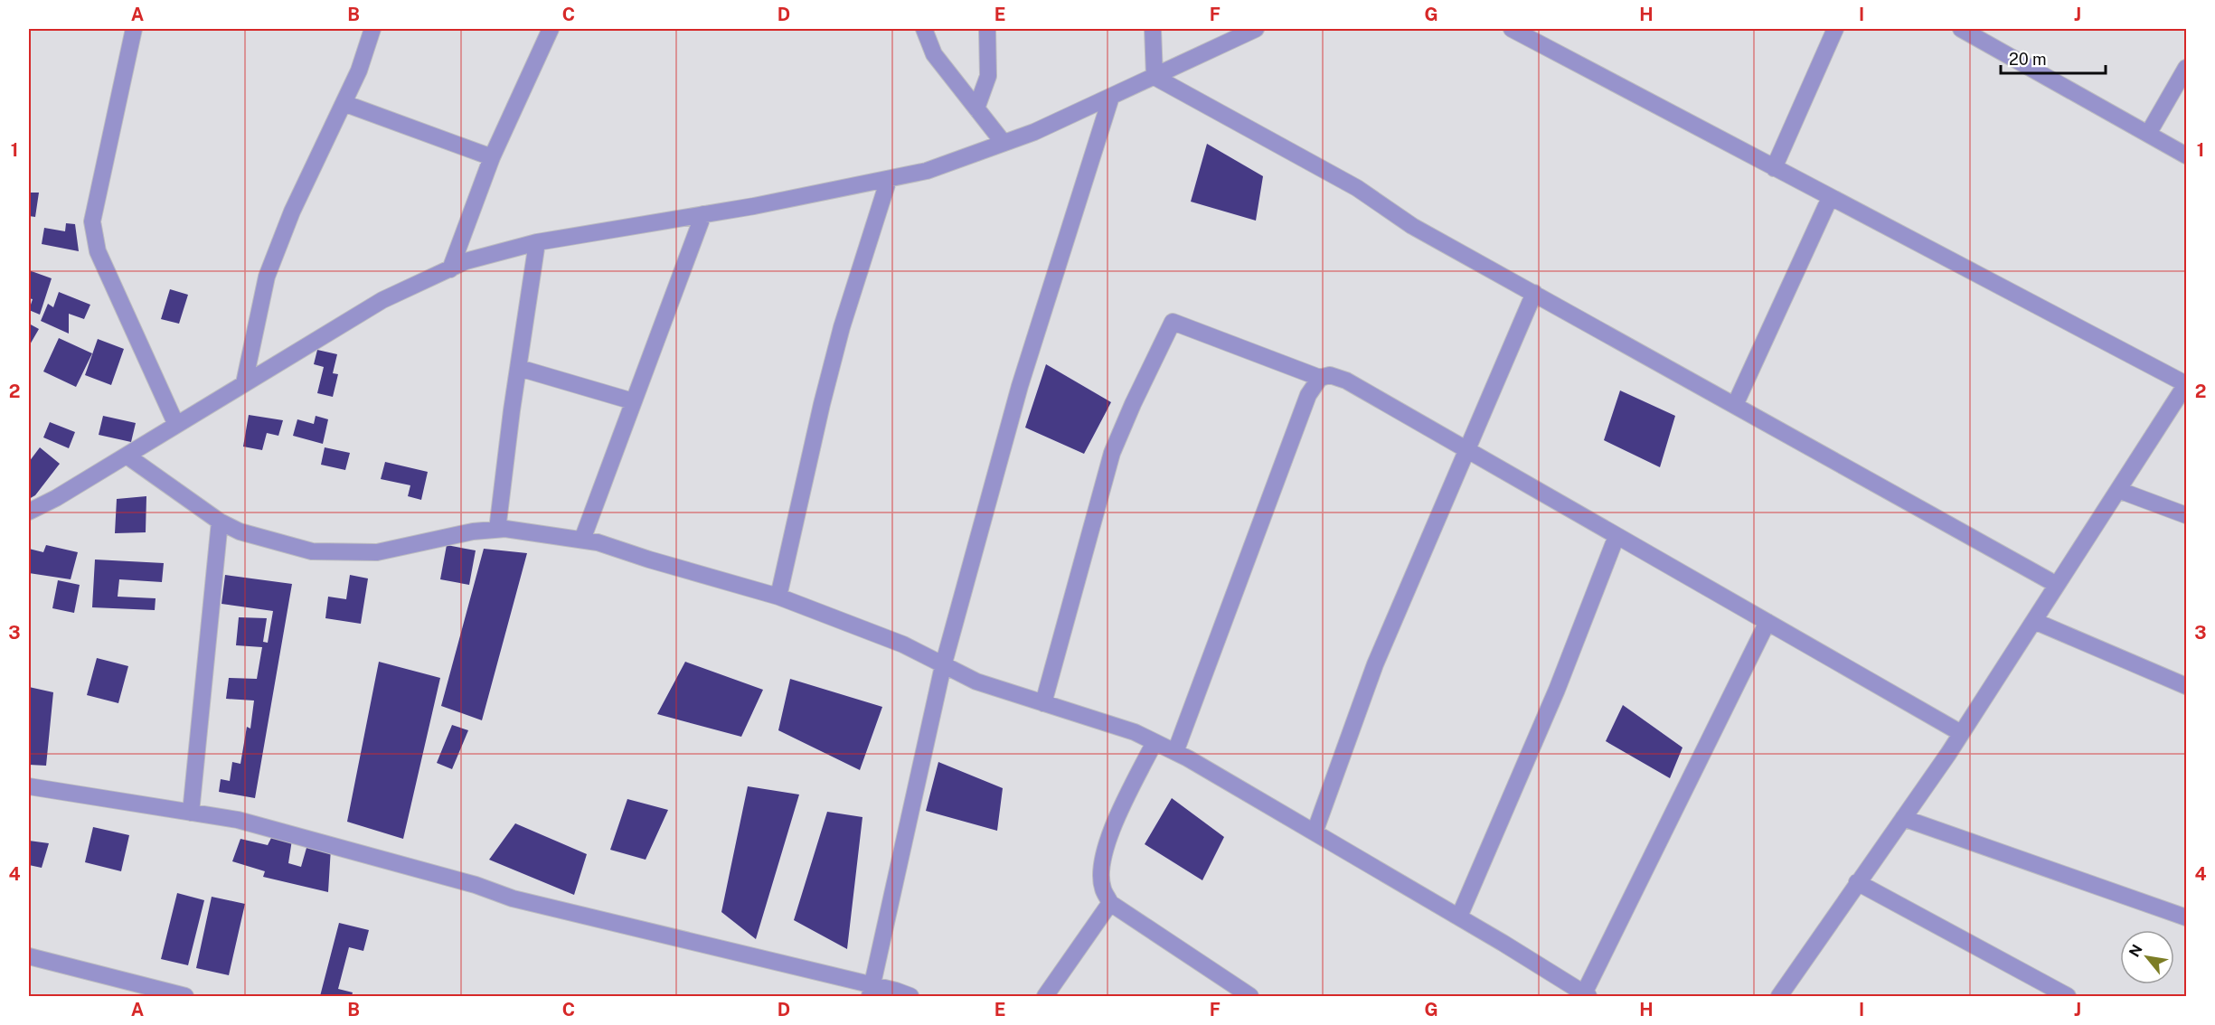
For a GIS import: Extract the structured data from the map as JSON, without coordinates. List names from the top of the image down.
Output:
{
  "scale_bar": "20 m",
  "north": "top left",
  "grid": {
    "columns": [
      "A",
      "B",
      "C",
      "D",
      "E",
      "F",
      "G",
      "H",
      "I",
      "J"
    ],
    "rows": [
      "1",
      "2",
      "3",
      "4"
    ]
  }
}
